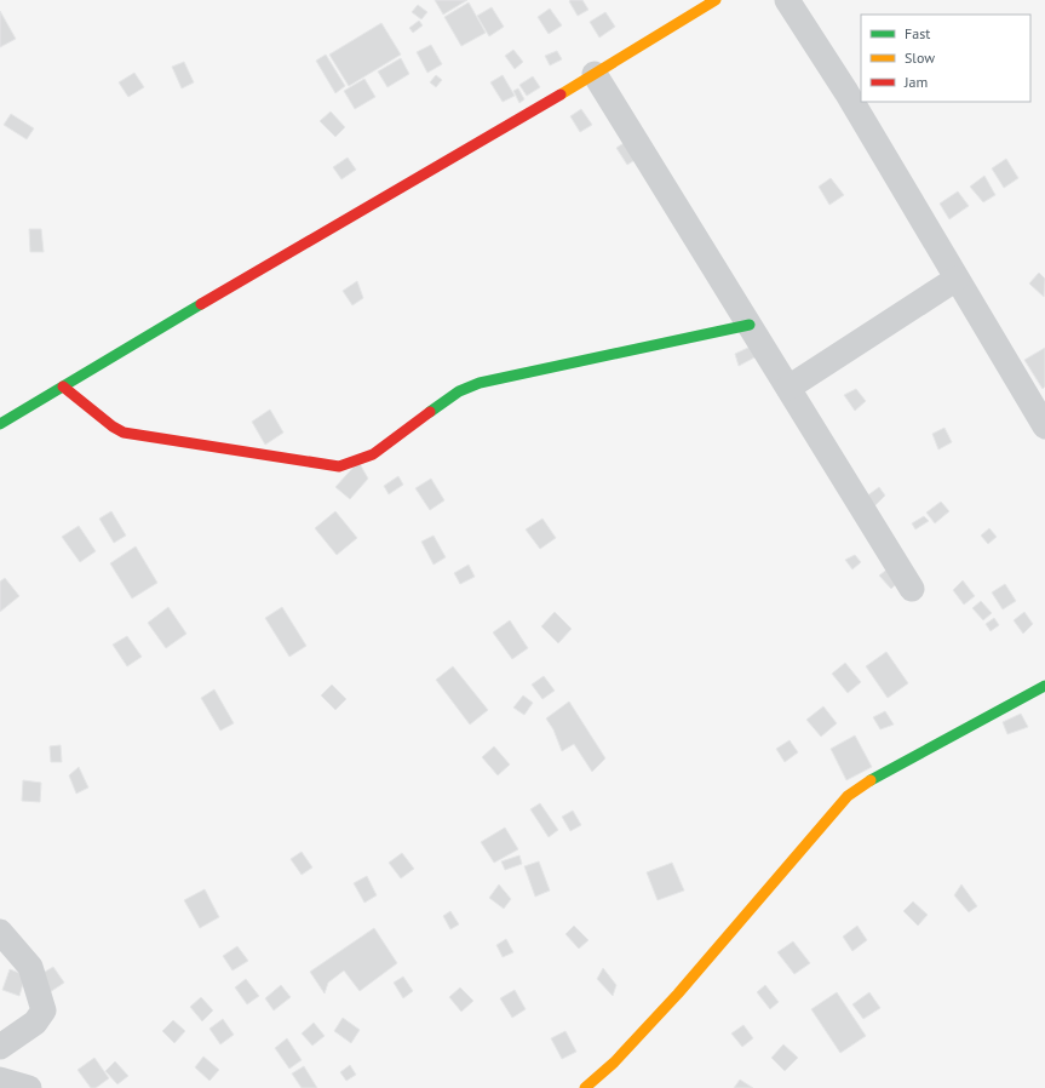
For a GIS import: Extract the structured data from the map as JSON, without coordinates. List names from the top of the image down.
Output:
{
  "legend": ["Fast", "Slow", "Jam"]
}
